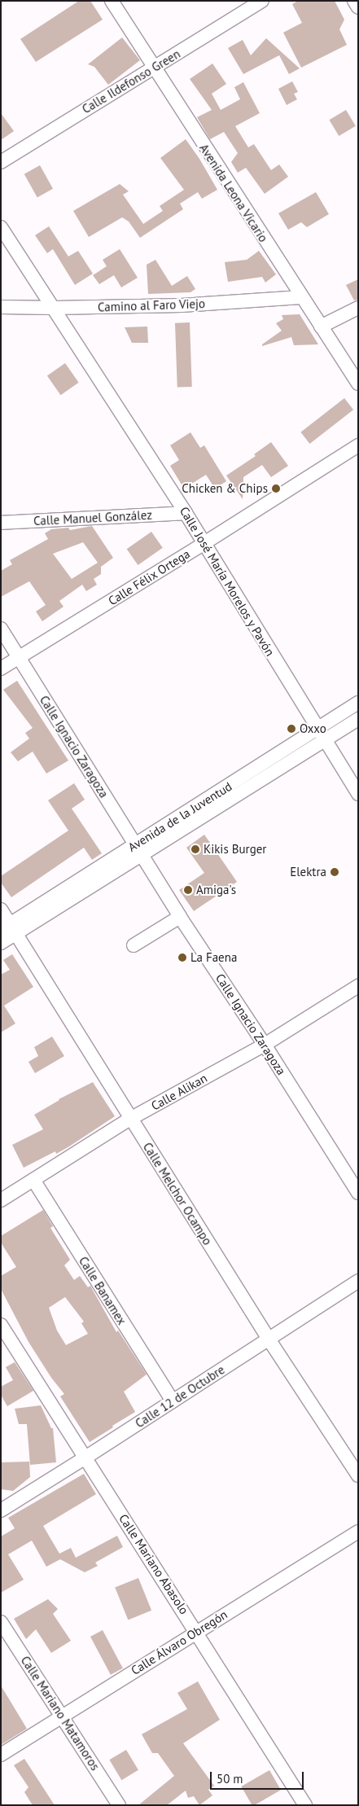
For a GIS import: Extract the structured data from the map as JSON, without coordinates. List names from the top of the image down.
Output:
{
  "streets": {
    "street": [
      "Calle Ildefonso Green",
      "Avenida Leona Vicario",
      "Camino al Faro Viejo",
      "Calle Manuel González",
      "Calle Félix Ortega",
      "Calle José María Morelos y Pavón",
      "Calle Ignacio Zaragoza",
      "Avenida de la Juventud",
      "Calle Alikan",
      "Calle Melchor Ocampo",
      "Calle Banamex",
      "Calle 12 de Octubre",
      "Calle Mariano Abasolo",
      "Calle Álvaro Obregón",
      "Calle Mariano Matamoros"
    ]
  },
  "crossings": [
    ["Calle Ildefonso Green", "Avenida Leona Vicario"],
    ["Avenida Leona Vicario", "Camino al Faro Viejo"],
    ["Camino al Faro Viejo", "Calle José María Morelos y Pavón"],
    ["Calle Manuel González", "Calle José María Morelos y Pavón"],
    ["Calle Félix Ortega", "Calle José María Morelos y Pavón"],
    ["Calle Félix Ortega", "Calle Ignacio Zaragoza"],
    ["Calle José María Morelos y Pavón", "Avenida de la Juventud"],
    ["Calle Ignacio Zaragoza", "Avenida de la Juventud"],
    ["Calle Ignacio Zaragoza", "Calle Alikan"],
    ["Avenida de la Juventud", "Calle Melchor Ocampo"],
    ["Calle Alikan", "Calle Melchor Ocampo"],
    ["Calle Alikan", "Calle Banamex"],
    ["Calle Melchor Ocampo", "Calle 12 de Octubre"],
    ["Calle Banamex", "Calle 12 de Octubre"],
    ["Calle 12 de Octubre", "Calle Mariano Abasolo"],
    ["Calle Mariano Abasolo", "Calle Álvaro Obregón"],
    ["Calle Álvaro Obregón", "Calle Mariano Matamoros"]
  ],
  "places": [
    "Chicken & Chips",
    "Oxxo",
    "Kikis Burger",
    "Elektra",
    "Amiga's",
    "La Faena"
  ],
  "scale_bar": "50 m"
}
